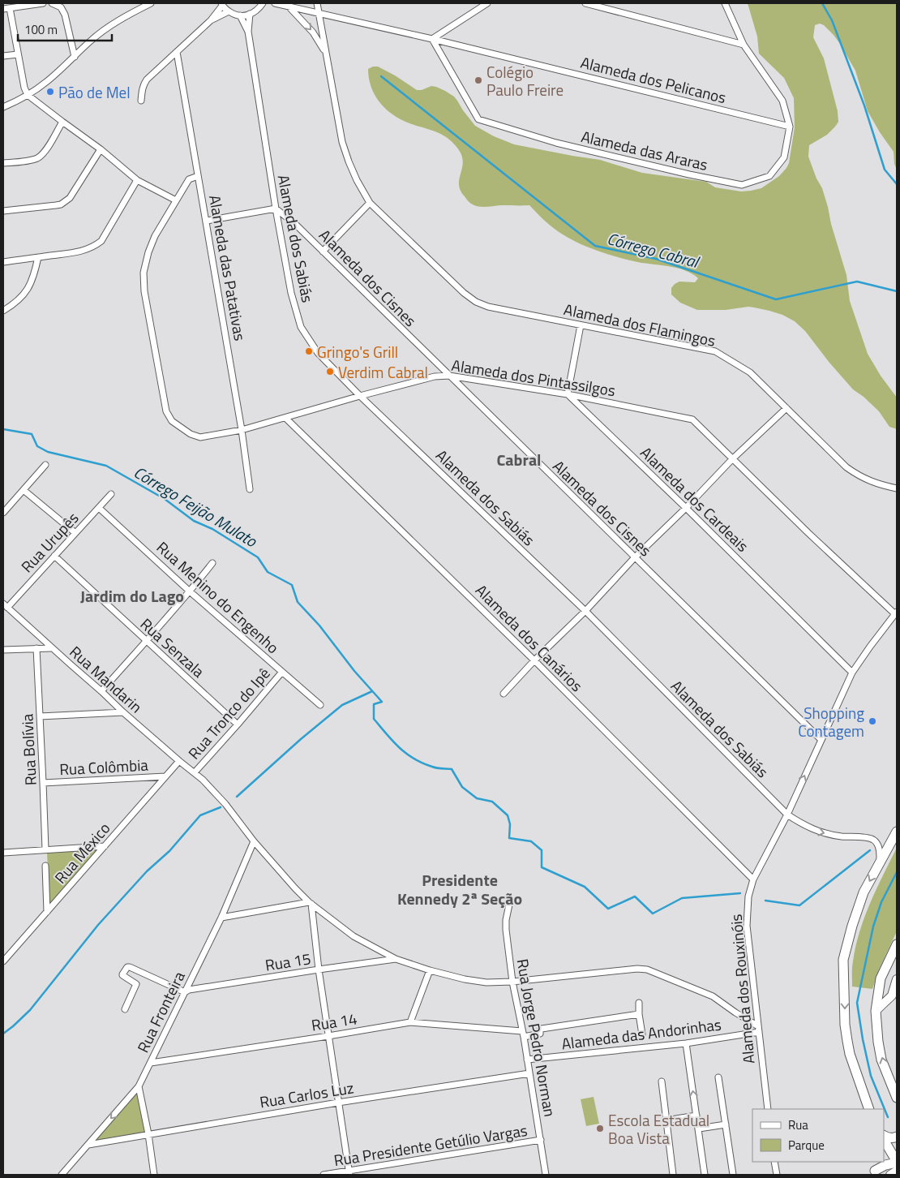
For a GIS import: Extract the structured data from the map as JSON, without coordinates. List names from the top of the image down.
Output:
{
  "streets": {
    "street": [
      "Alameda dos Pelicanos",
      "Alameda das Araras",
      "Alameda dos Sabiás",
      "Alameda das Patativas",
      "Alameda dos Cisnes",
      "Alameda dos Flamingos",
      "Alameda dos Pintassilgos",
      "Alameda dos Cardeais",
      "Rua Urupês",
      "Rua Menino do Engenho",
      "Alameda dos Canários",
      "Rua Senzala",
      "Rua Mandarin",
      "Rua Tronco do Ipê",
      "Rua Bolívia",
      "Rua Colômbia",
      "Rua México",
      "Rua 15",
      "Alameda dos Rouxinóis",
      "Rua Fronteira",
      "Rua 14",
      "Alameda das Andorinhas",
      "Rua Jorge Pedro Norman",
      "Rua Carlos Luz",
      "Rua Presidente Getúlio Vargas"
    ]
  },
  "crossings": [
    ["Alameda dos Pelicanos", "Alameda das Araras"],
    ["Alameda dos Pelicanos", "Alameda dos Flamingos"],
    ["Alameda dos Sabiás", "Alameda dos Cisnes"],
    ["Alameda dos Sabiás", "Alameda dos Pintassilgos"],
    ["Alameda dos Sabiás", "Alameda dos Rouxinóis"],
    ["Alameda das Patativas", "Alameda dos Pintassilgos"],
    ["Alameda dos Cisnes", "Alameda dos Pintassilgos"],
    ["Alameda dos Cisnes", "Alameda dos Rouxinóis"],
    ["Alameda dos Pintassilgos", "Alameda dos Cardeais"],
    ["Alameda dos Pintassilgos", "Alameda dos Canários"],
    ["Alameda dos Pintassilgos", "Alameda dos Rouxinóis"],
    ["Alameda dos Cardeais", "Alameda dos Rouxinóis"],
    ["Rua Urupês", "Rua Menino do Engenho"],
    ["Rua Urupês", "Rua Senzala"],
    ["Rua Urupês", "Rua Mandarin"],
    ["Rua Menino do Engenho", "Rua Tronco do Ipê"],
    ["Alameda dos Canários", "Alameda dos Rouxinóis"],
    ["Rua Senzala", "Rua Tronco do Ipê"],
    ["Rua Mandarin", "Rua Tronco do Ipê"],
    ["Rua Mandarin", "Rua México"],
    ["Rua Mandarin", "Rua 15"],
    ["Rua Mandarin", "Alameda dos Rouxinóis"],
    ["Rua Mandarin", "Rua Fronteira"],
    ["Rua Mandarin", "Alameda das Andorinhas"],
    ["Rua Mandarin", "Rua Jorge Pedro Norman"],
    ["Rua Bolívia", "Rua Colômbia"],
    ["Rua Colômbia", "Rua México"],
    ["Rua 15", "Rua Fronteira"],
    ["Alameda dos Rouxinóis", "Alameda das Andorinhas"],
    ["Rua Fronteira", "Rua 14"],
    ["Rua Fronteira", "Rua Carlos Luz"],
    ["Rua 14", "Rua Jorge Pedro Norman"],
    ["Alameda das Andorinhas", "Rua Jorge Pedro Norman"],
    ["Rua Jorge Pedro Norman", "Rua Carlos Luz"],
    ["Rua Jorge Pedro Norman", "Rua Presidente Getúlio Vargas"]
  ],
  "districts": ["Cabral", "Jardim do Lago", "Presidente Kennedy 2ª Seção"],
  "water": ["Córrego Cabral", "Córrego Feijão Mulato"],
  "places": [
    "Colégio Paulo Freire",
    "Pão de Mel",
    "Gringo's Grill",
    "Verdim Cabral",
    "Shopping Contagem",
    "Escola Estadual Boa Vista"
  ],
  "legend": ["Rua", "Parque"],
  "scale_bar": "100 m"
}
